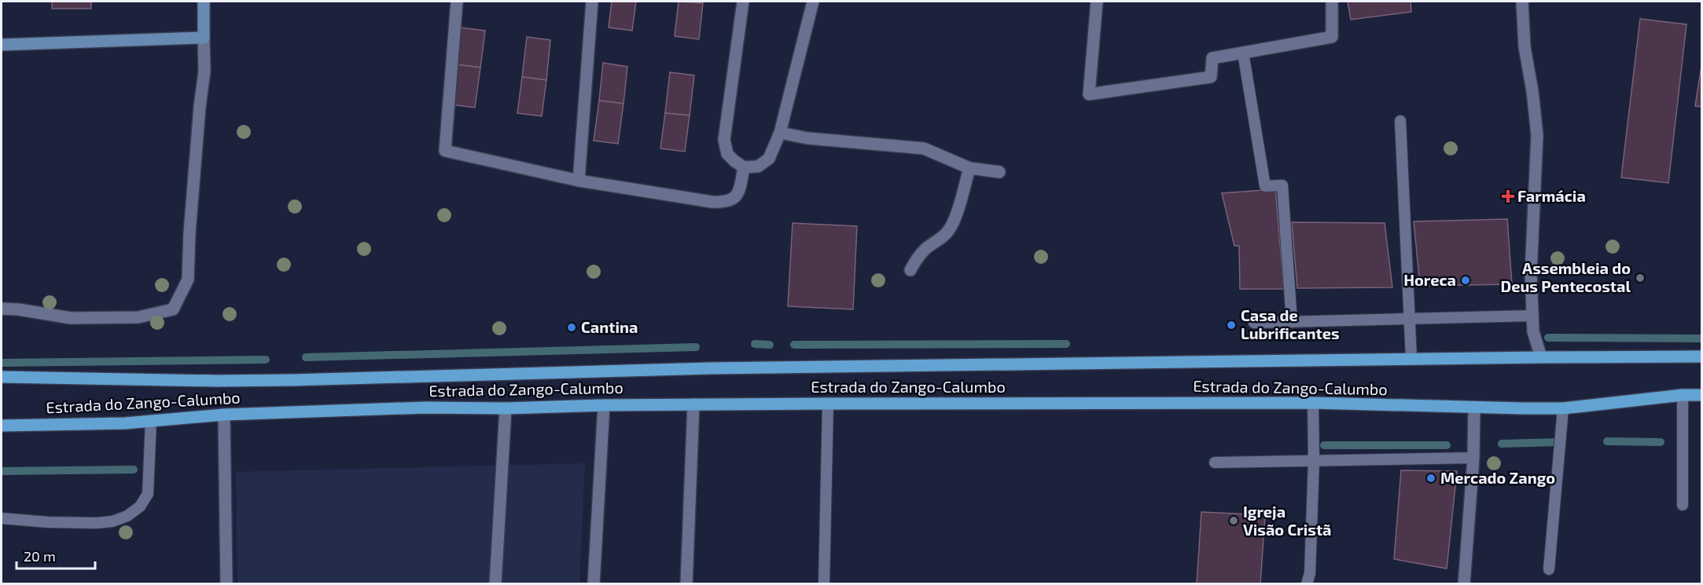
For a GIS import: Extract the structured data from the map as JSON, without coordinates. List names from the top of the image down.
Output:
{
  "streets": {
    "main road": ["Estrada do Zango-Calumbo"]
  },
  "places": {
    "health": ["Farmácia"],
    "other": [
      "Assembleia do Deus Pentecostal",
      "Horeca",
      "Casa de Lubrificantes",
      "Cantina",
      "Mercado Zango",
      "Igreja Visão Cristã"
    ]
  },
  "scale_bar": "20 m"
}
